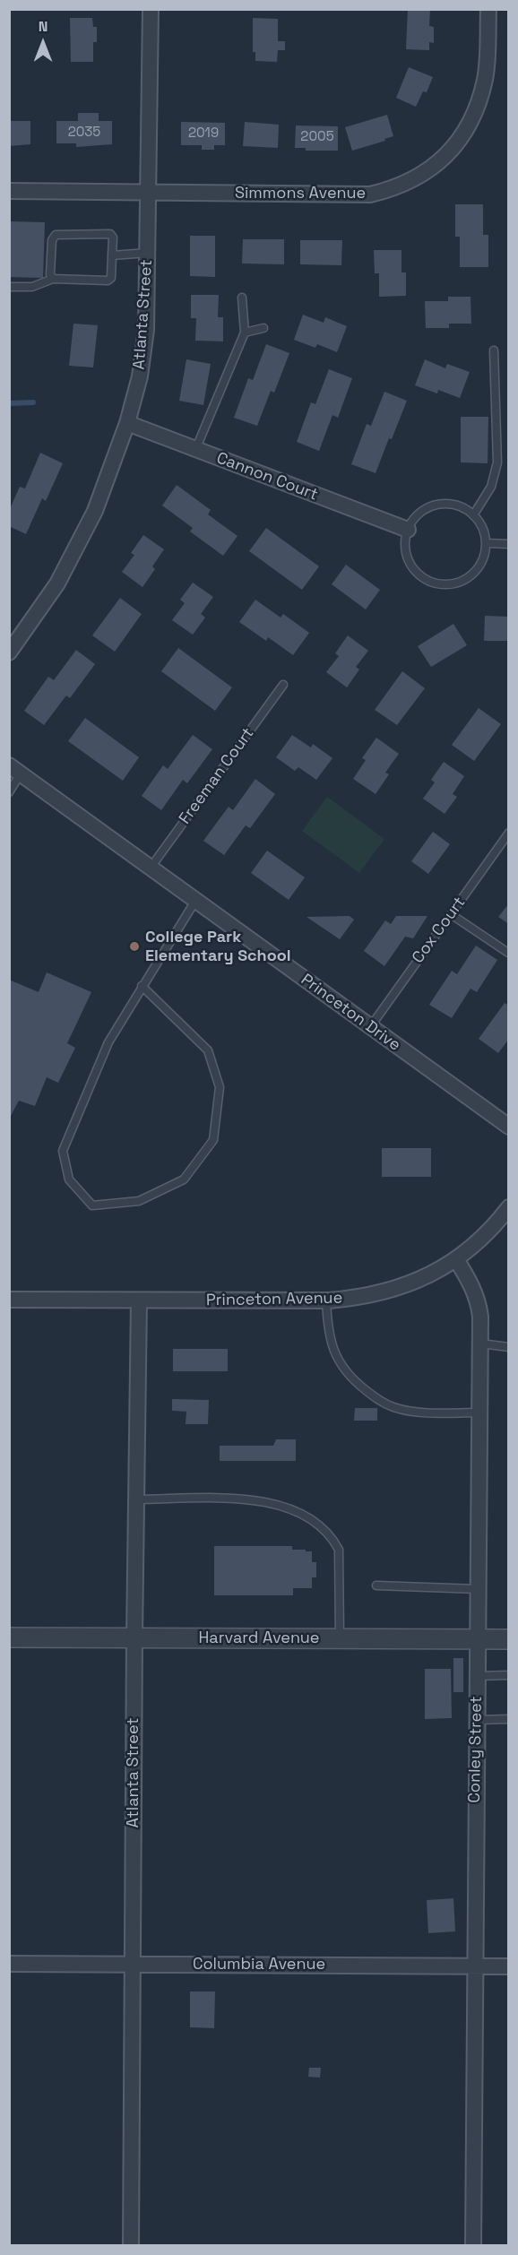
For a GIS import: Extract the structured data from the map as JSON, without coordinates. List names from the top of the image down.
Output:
{
  "streets": {
    "street": [
      "Simmons Avenue",
      "Atlanta Street",
      "Cannon Court",
      "Princeton Drive",
      "Princeton Avenue",
      "Harvard Avenue",
      "Conley Street",
      "Columbia Avenue"
    ],
    "lane": ["Freeman Court", "Cox Court"]
  },
  "crossings": [
    ["Simmons Avenue", "Atlanta Street"],
    ["Atlanta Street", "Cannon Court"],
    ["Atlanta Street", "Princeton Avenue"],
    ["Atlanta Street", "Harvard Avenue"],
    ["Atlanta Street", "Columbia Avenue"],
    ["Freeman Court", "Princeton Drive"],
    ["Cox Court", "Princeton Drive"],
    ["Princeton Avenue", "Conley Street"],
    ["Harvard Avenue", "Conley Street"],
    ["Conley Street", "Columbia Avenue"]
  ],
  "places": ["College Park Elementary School"],
  "house_numbers": ["2035", "2019", "2005"],
  "north": "top"
}
